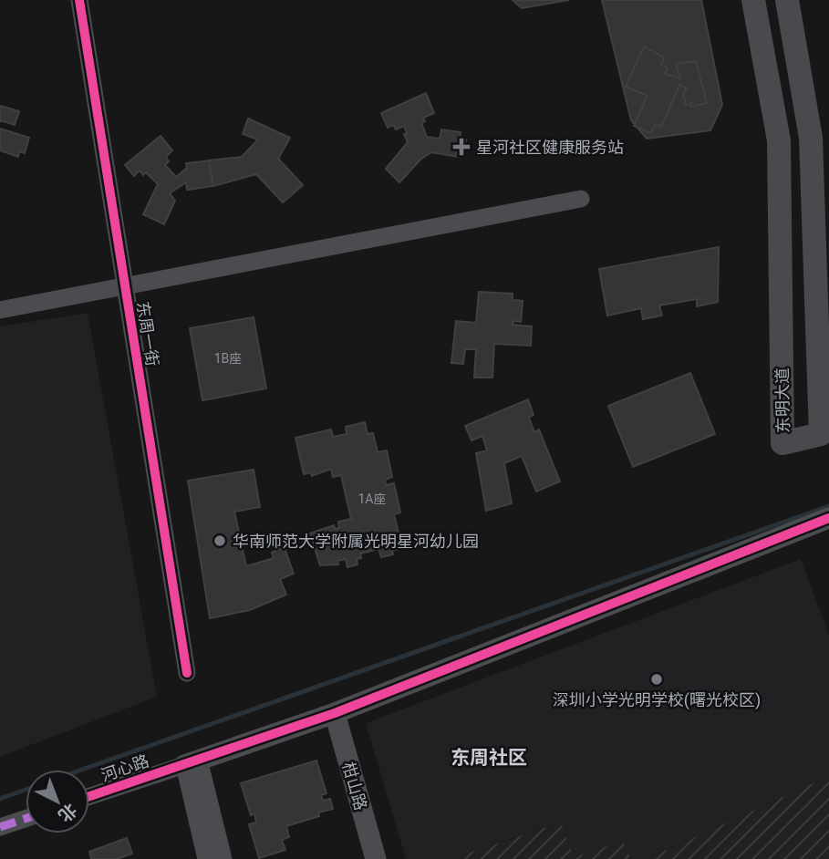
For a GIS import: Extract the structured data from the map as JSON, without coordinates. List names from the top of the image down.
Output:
{
  "streets": {
    "main road": ["东明大道"],
    "street": ["东周一街", "河心路", "柑山路"]
  },
  "districts": ["东周社区"],
  "places": {
    "health": ["星河社区健康服务站"],
    "other": ["华南师范大学附属光明星河幼儿园", "深圳小学光明学校(曙光校区)"]
  },
  "house_numbers": ["1B座", "1A座"],
  "north": "bottom right"
}
